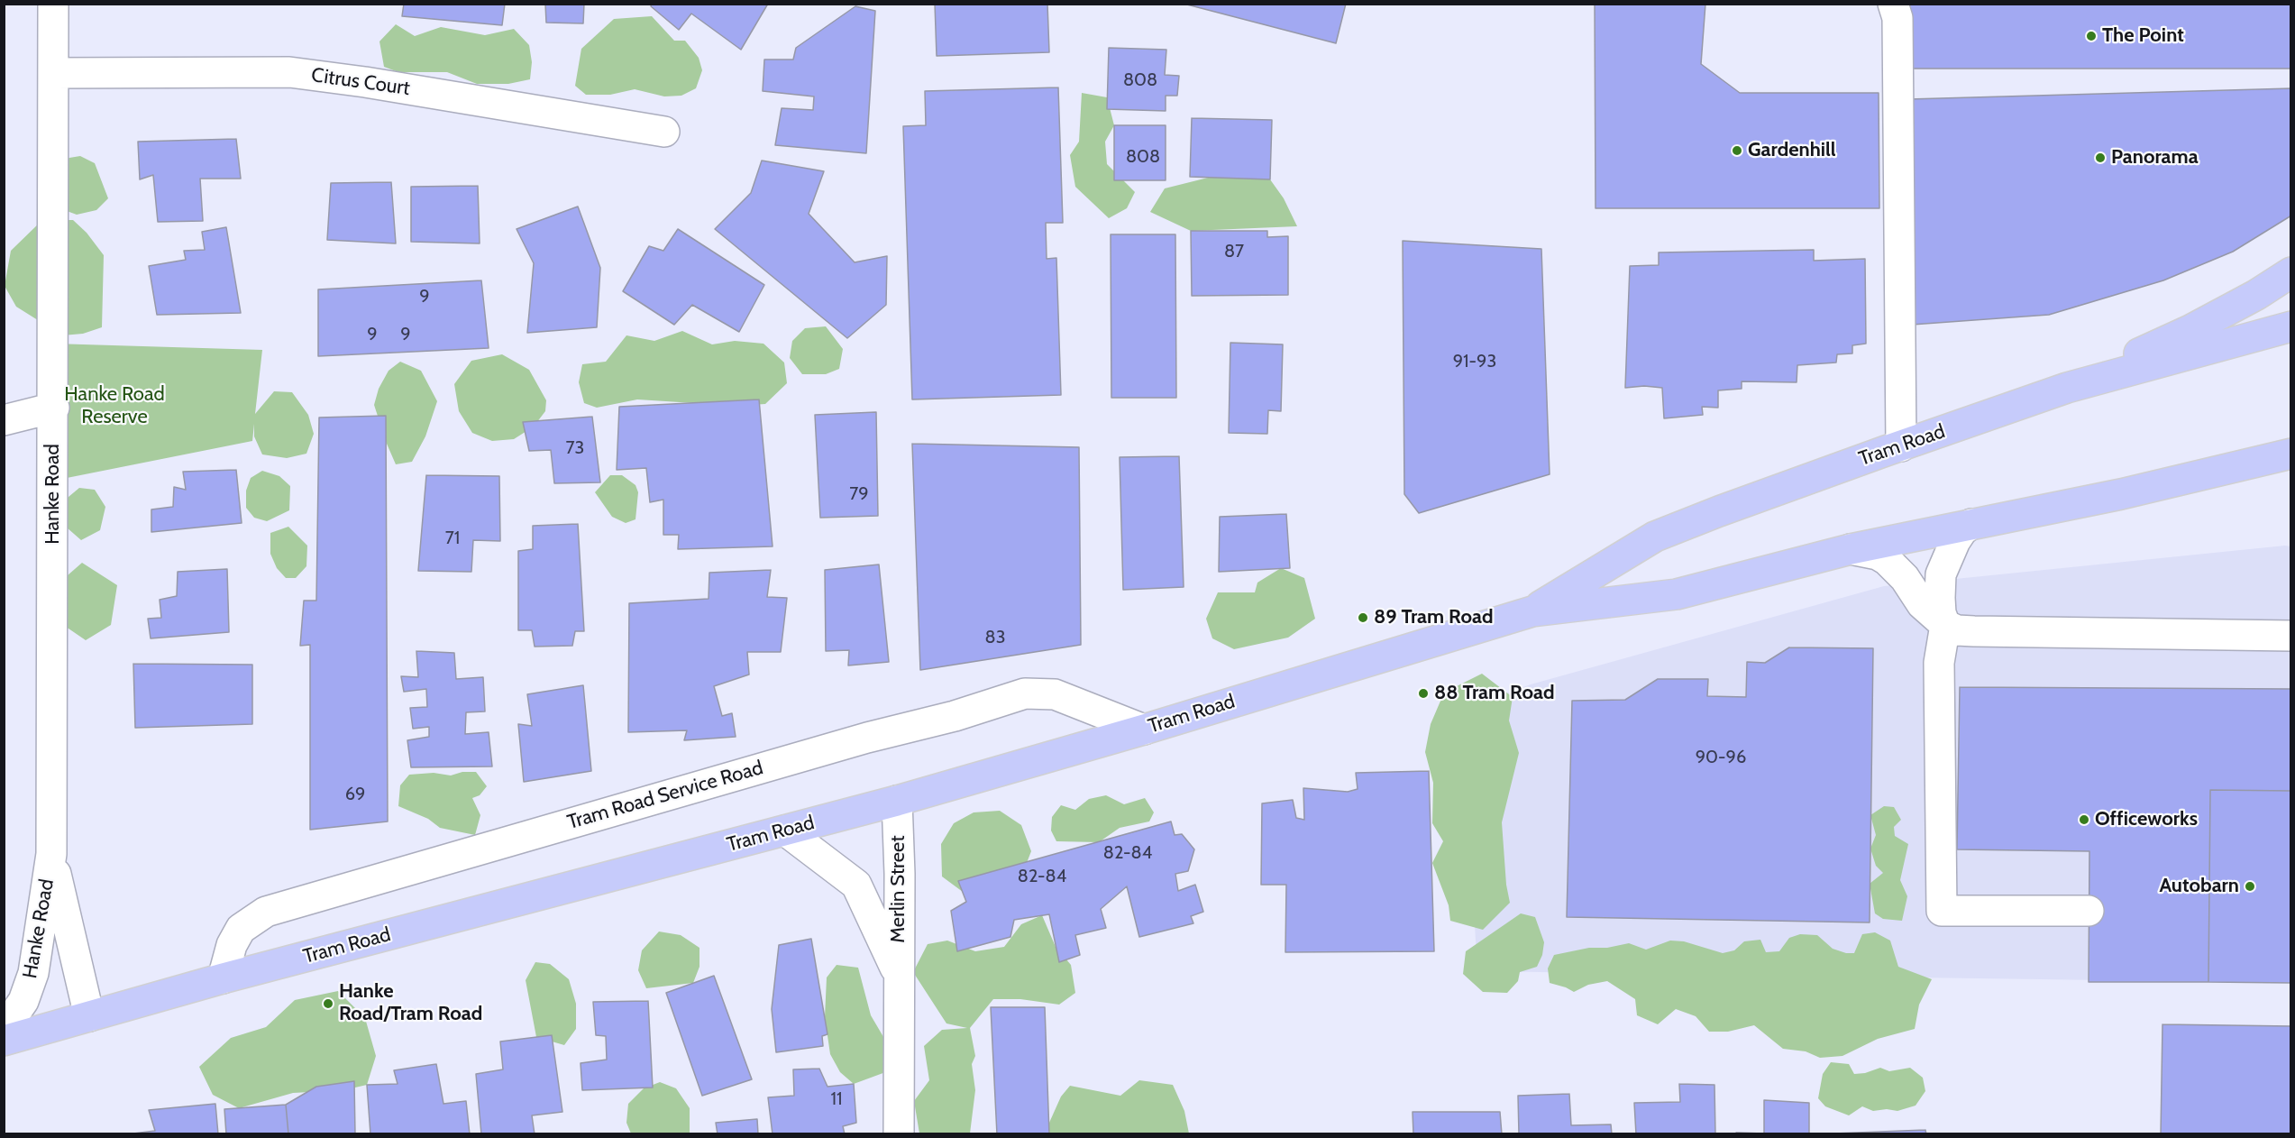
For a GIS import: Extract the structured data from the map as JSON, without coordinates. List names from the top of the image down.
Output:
{
  "streets": {
    "main road": ["Tram Road"],
    "street": [
      "Citrus Court",
      "Hanke Road",
      "Tram Road Service Road",
      "Merlin Street"
    ]
  },
  "crossings": [
    ["Citrus Court", "Hanke Road"],
    ["Tram Road", "Hanke Road"],
    ["Tram Road", "Tram Road Service Road"],
    ["Tram Road", "Merlin Street"]
  ],
  "parks": ["Hanke Road Reserve"],
  "places": [
    "The Point",
    "Gardenhill",
    "Panorama",
    "89 Tram Road",
    "88 Tram Road",
    "Officeworks",
    "Autobarn",
    "Hanke Road/Tram Road"
  ],
  "house_numbers": [
    "808",
    "808",
    "87",
    "9",
    "9",
    "9",
    "91-93",
    "73",
    "79",
    "71",
    "83",
    "90-96",
    "69",
    "82-84",
    "82-84",
    "11"
  ]
}
